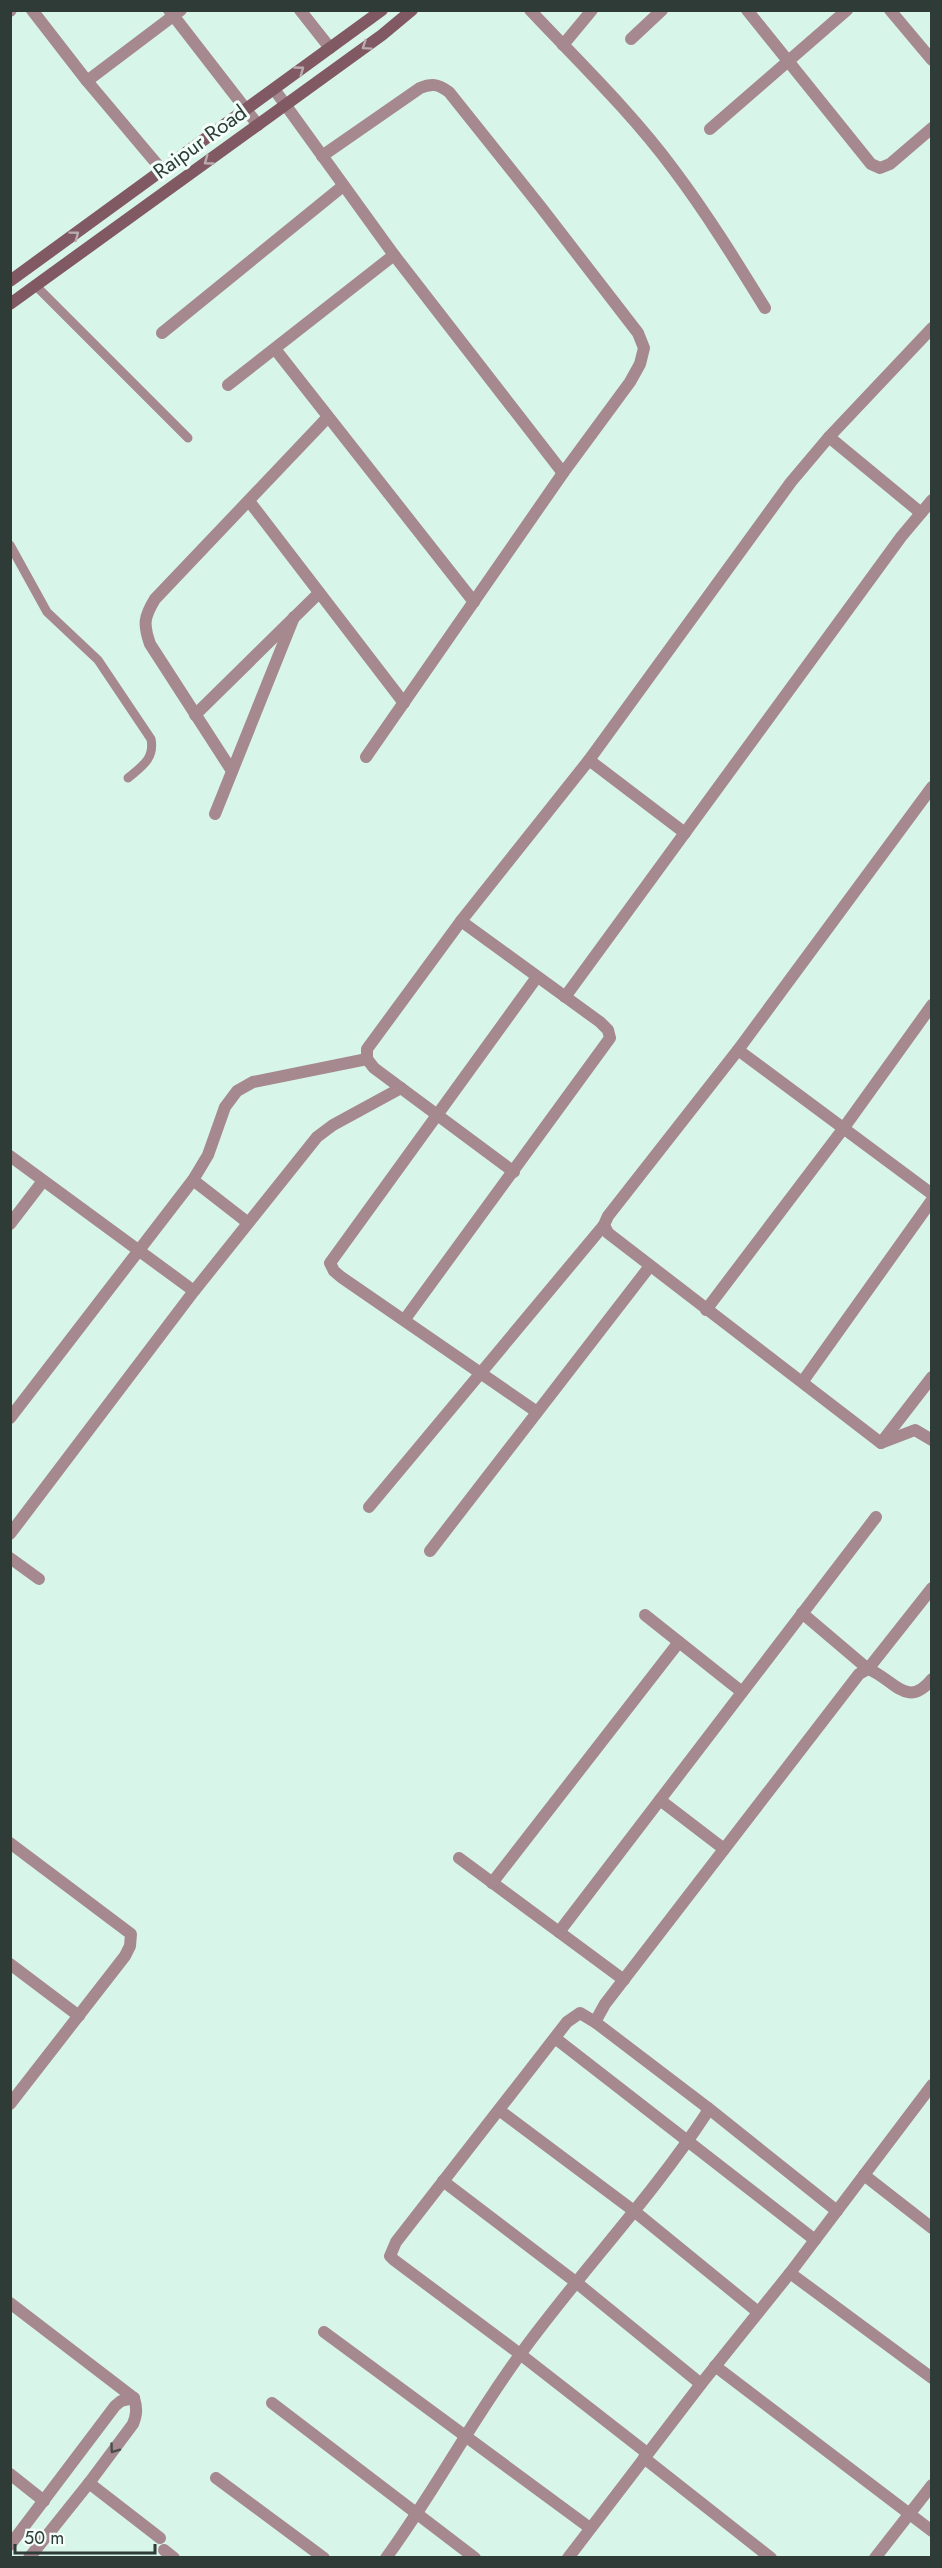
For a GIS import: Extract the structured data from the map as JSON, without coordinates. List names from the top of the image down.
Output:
{
  "streets": {
    "main road": ["Raipur Road"]
  },
  "scale_bar": "50 m"
}
